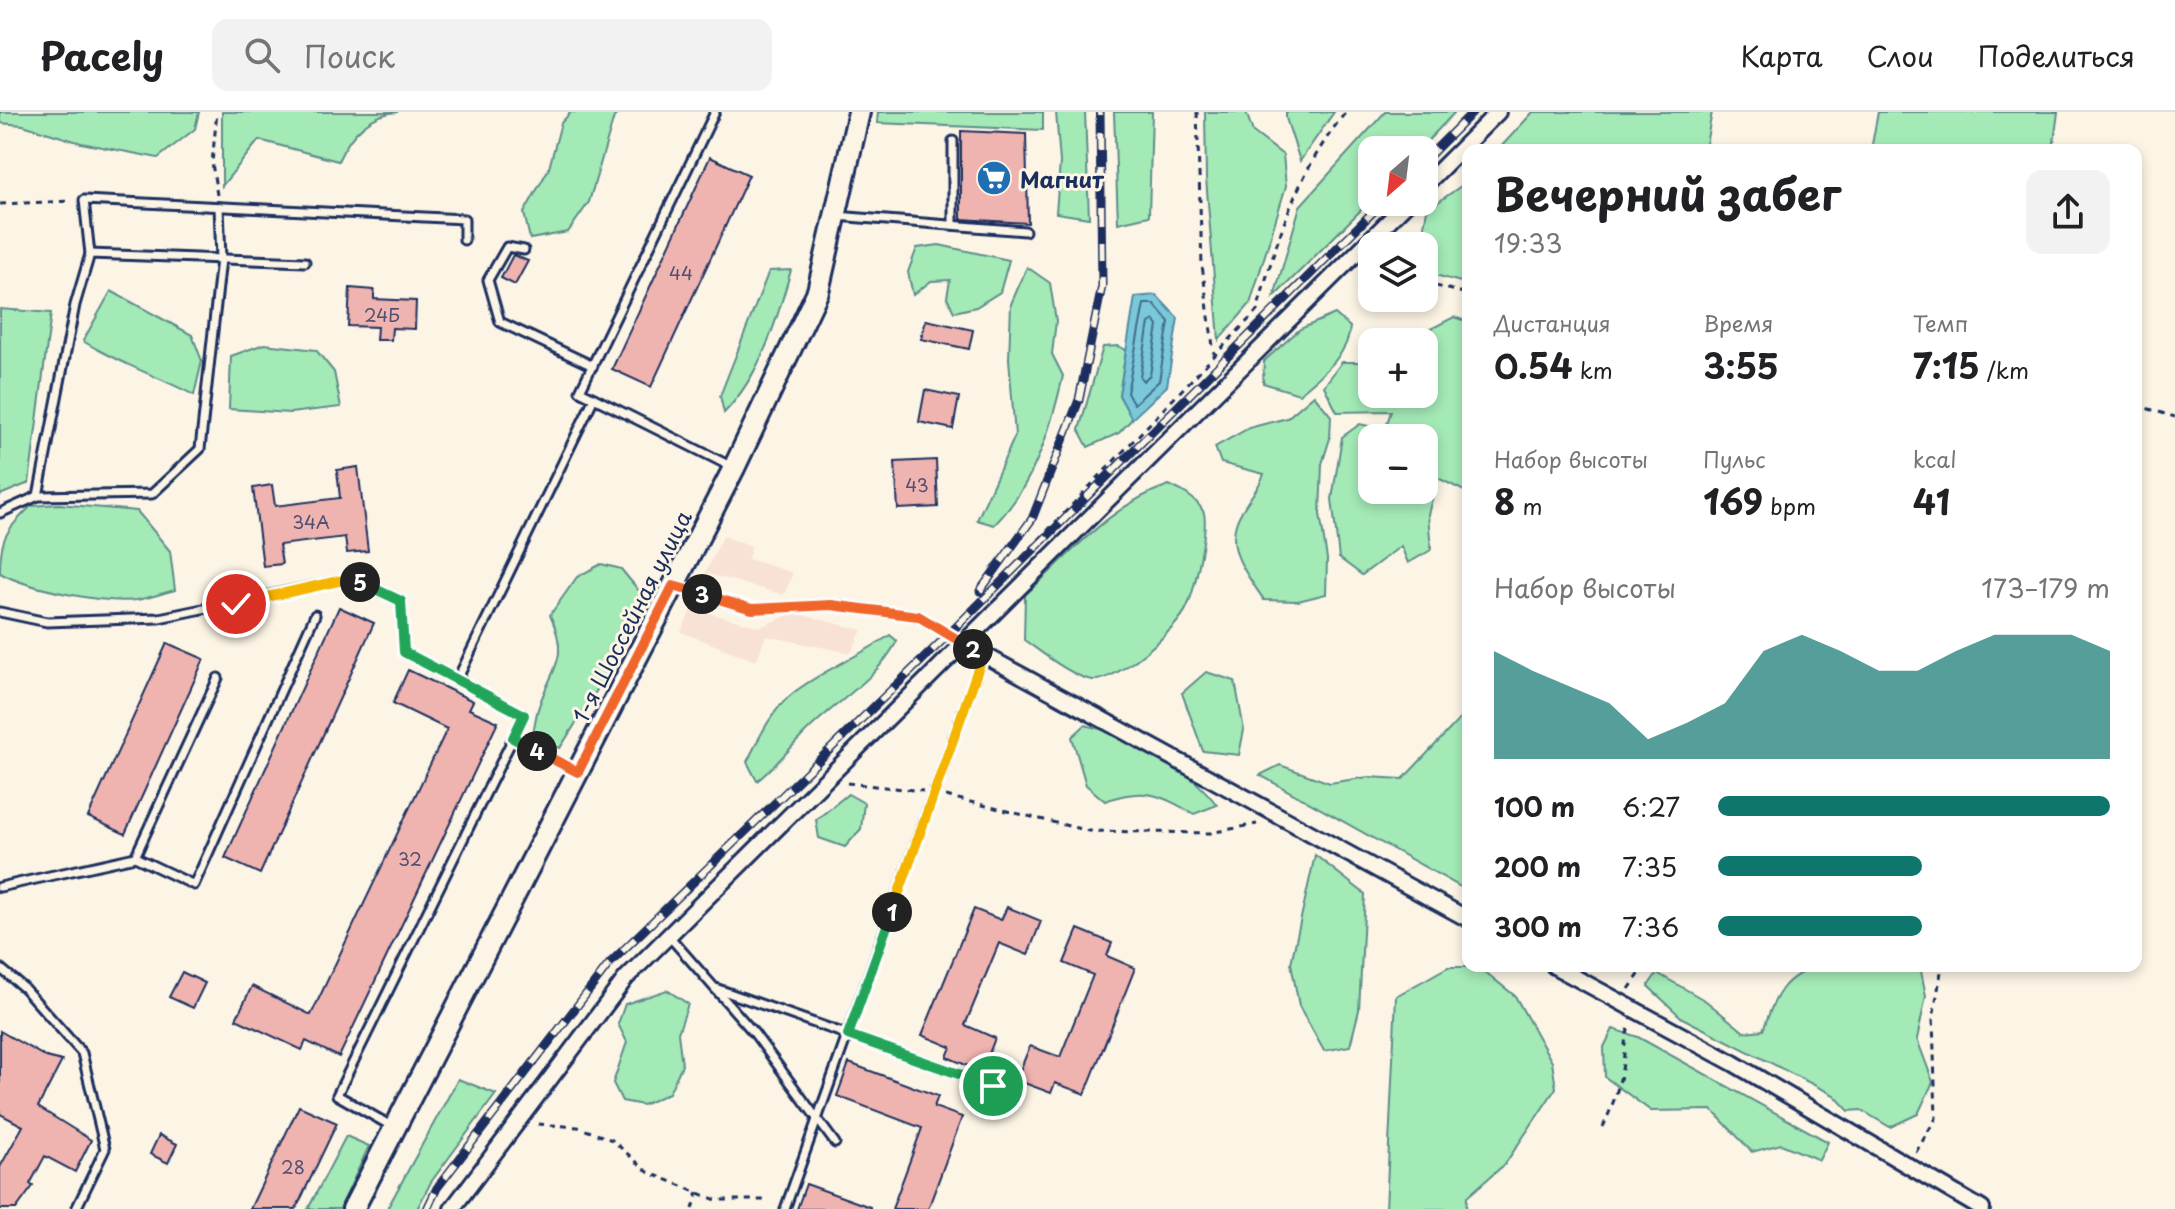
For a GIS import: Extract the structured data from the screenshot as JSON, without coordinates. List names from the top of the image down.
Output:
{
  "streets": {
    "street": ["1-я Шоссейная улица"]
  },
  "places": {
    "supermarket": ["Магнит"]
  },
  "house_numbers": [
    "44",
    "24Б",
    "43",
    "34А",
    "32",
    "28"
  ],
  "north": "bottom left",
  "page": {
    "header": "Pacely",
    "search": "Поиск",
    "nav": ["Карта", "Слои", "Поделиться"],
    "map_buttons": ["+", "−"],
    "heading": ["Вечерний забег", "19:33"],
    "stats": [
      ["Дистанция", "0.54 km"],
      ["Время", "3:55"],
      ["Темп", "7:15 /km"],
      ["Набор высоты", "8 m"],
      ["Пульс", "169 bpm"],
      ["kcal", "41"]
    ],
    "chart": ["Набор высоты", "173–179 m"],
    "pins": [
      "5",
      "3",
      "2",
      "4",
      "1"
    ],
    "list": [
      {
        "name": "100 m",
        "note": "6:27"
      },
      {
        "name": "200 m",
        "note": "7:35"
      },
      {
        "name": "300 m",
        "note": "7:36"
      }
    ]
  }
}
